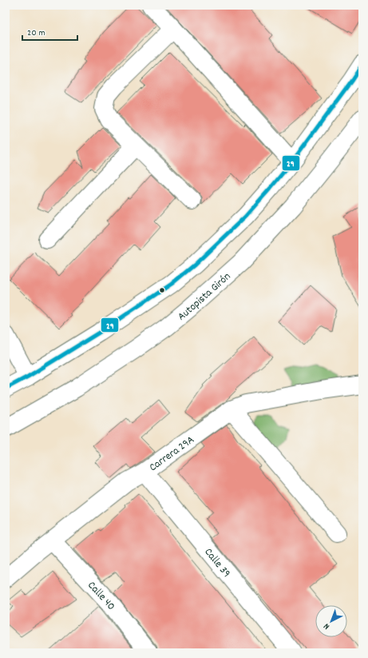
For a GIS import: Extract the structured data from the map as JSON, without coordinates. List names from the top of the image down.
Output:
{
  "streets": {
    "main road": [
      "Autopista Girón",
      "Carrera 29A",
      "Calle 39",
      "Calle 40"
    ]
  },
  "crossings": [
    ["Carrera 29A", "Calle 39"],
    ["Carrera 29A", "Calle 40"]
  ],
  "lines": ["transit line 29"],
  "scale_bar": "20 m",
  "north": "bottom left"
}
